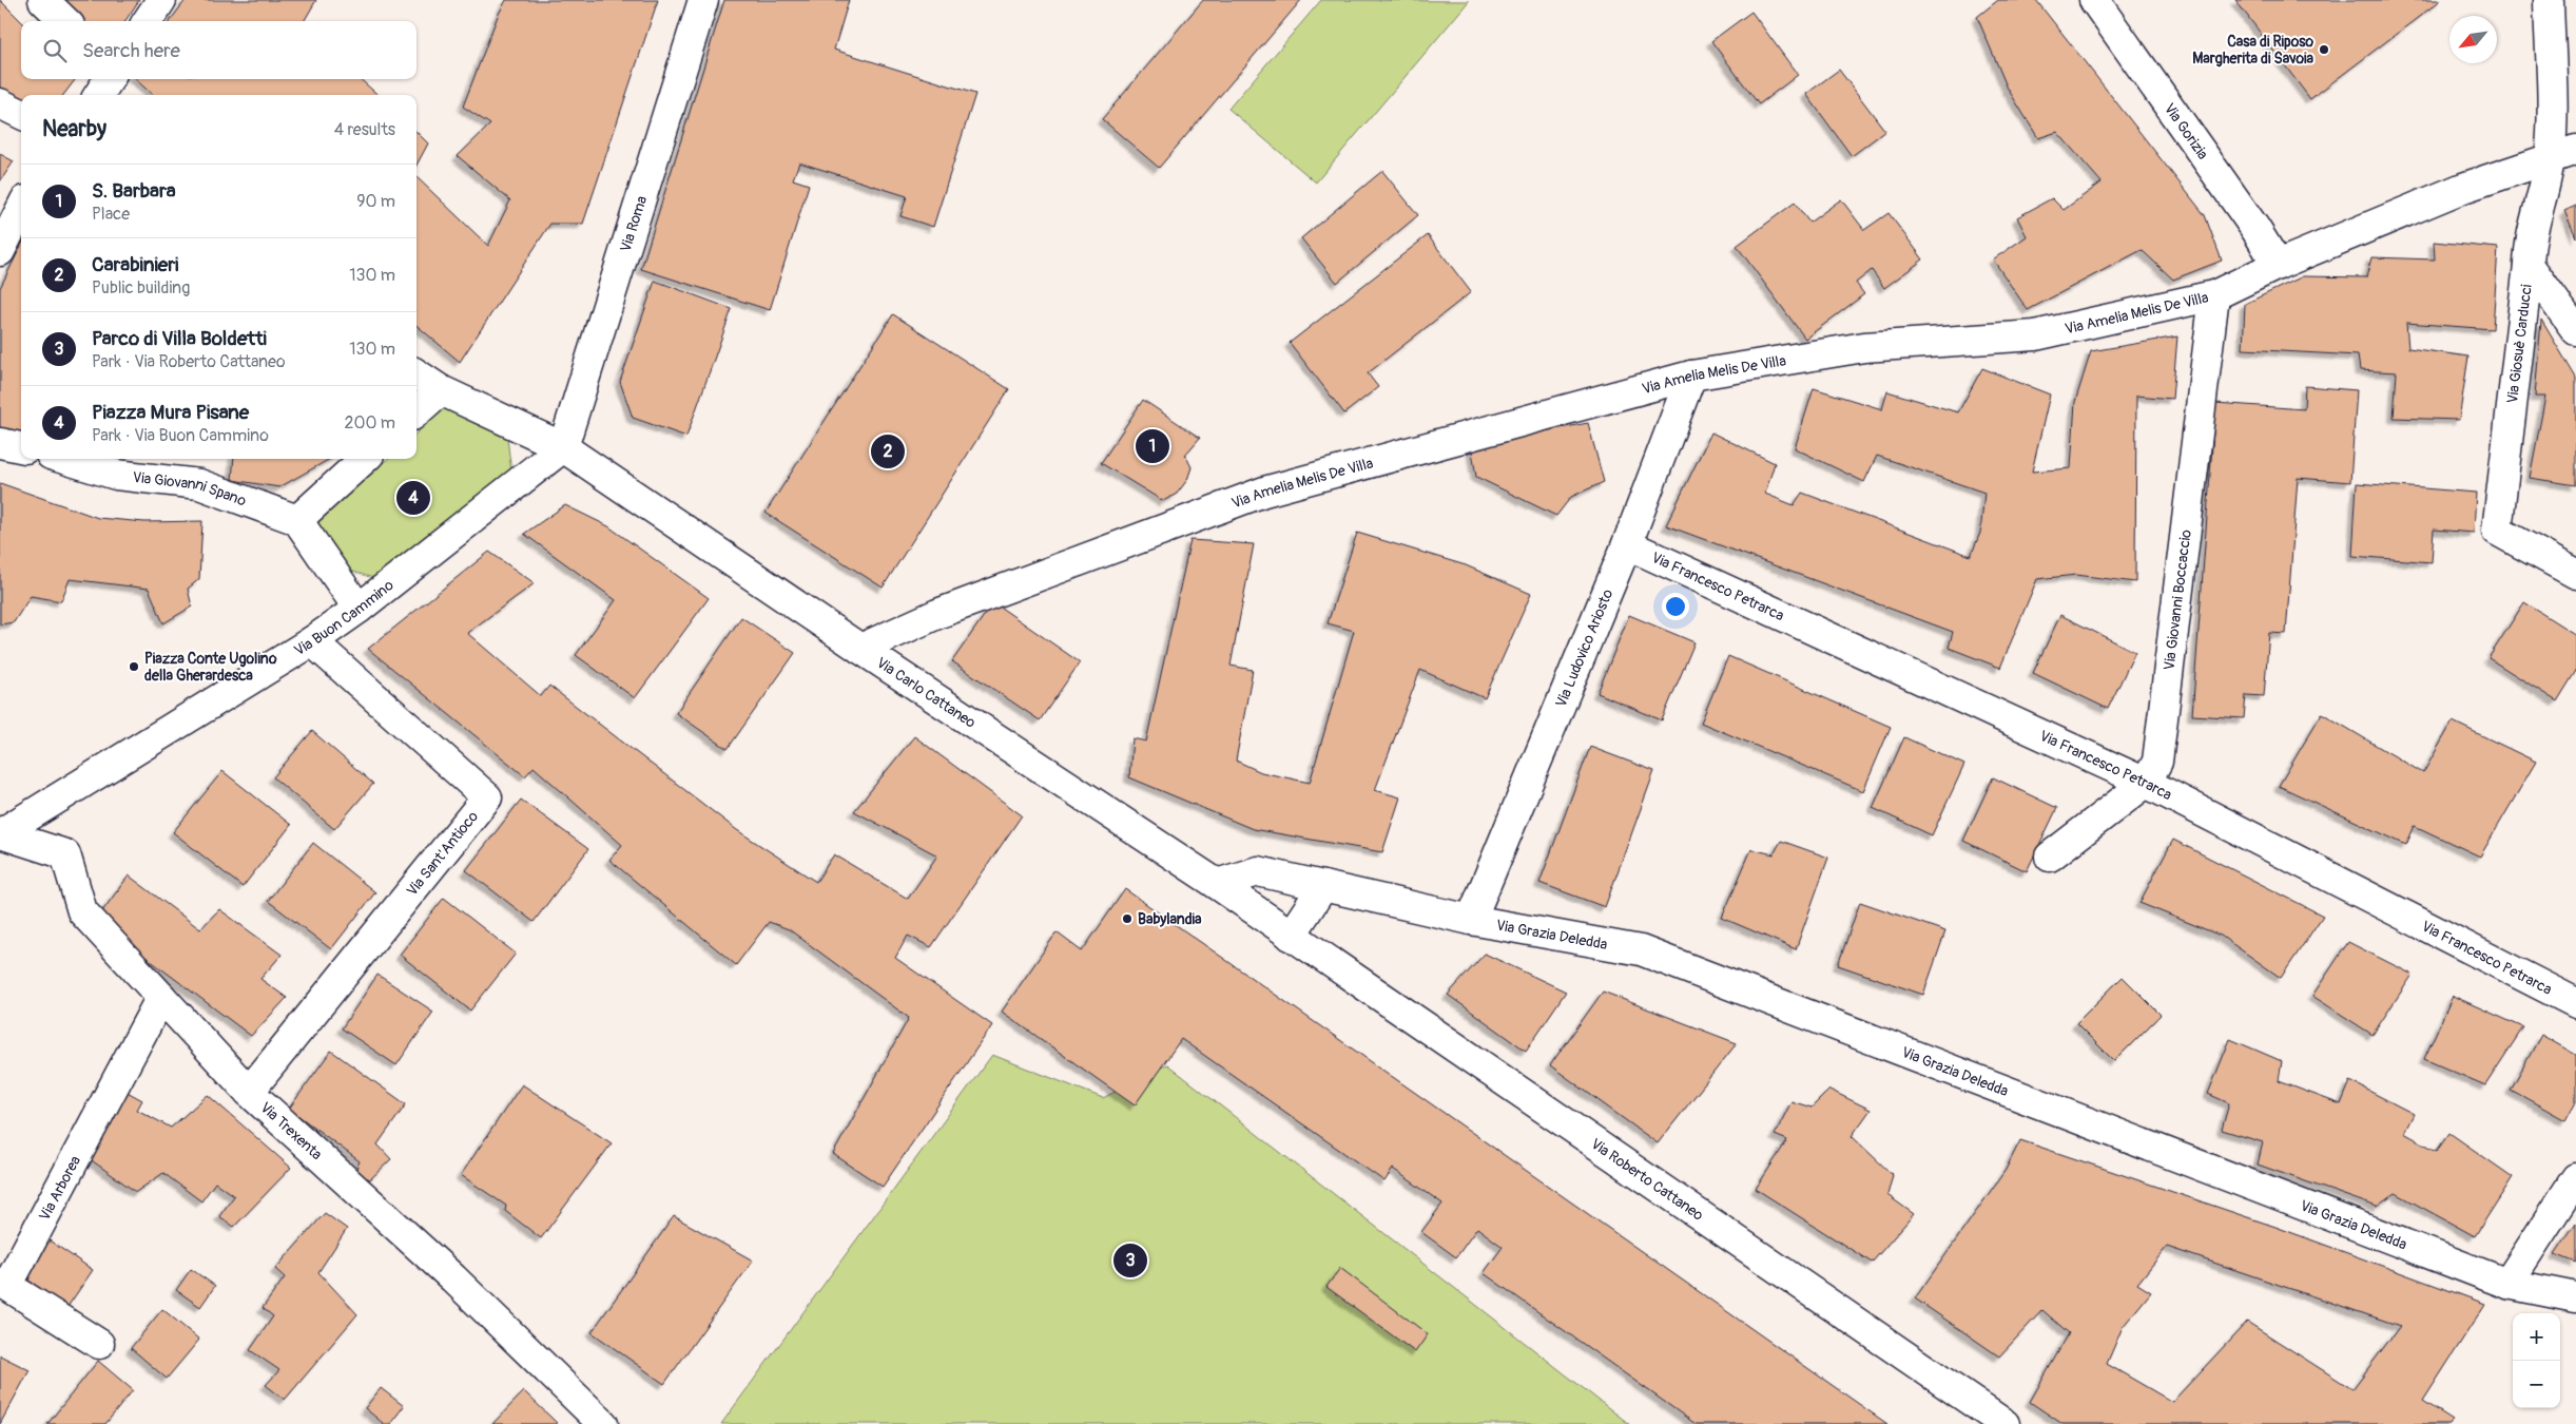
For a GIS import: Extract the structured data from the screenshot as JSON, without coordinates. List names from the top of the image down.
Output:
{
  "streets": {
    "street": [
      "Via Gorizia",
      "Via Roma",
      "Via Amelia Melis De Villa",
      "Via Giosuè Carducci",
      "Via Giovanni Spano",
      "Via Francesco Petrarca",
      "Via Giovanni Boccaccio",
      "Via Buon Cammino",
      "Via Ludovico Ariosto",
      "Via Carlo Cattaneo",
      "Via Sant'Antioco",
      "Via Grazia Deledda",
      "Via Trexenta",
      "Via Roberto Cattaneo",
      "Via Arborea"
    ]
  },
  "crossings": [
    ["Via Gorizia", "Via Amelia Melis De Villa"],
    ["Via Roma", "Via Buon Cammino"],
    ["Via Roma", "Via Carlo Cattaneo"],
    ["Via Amelia Melis De Villa", "Via Giosuè Carducci"],
    ["Via Amelia Melis De Villa", "Via Giovanni Boccaccio"],
    ["Via Amelia Melis De Villa", "Via Ludovico Ariosto"],
    ["Via Amelia Melis De Villa", "Via Carlo Cattaneo"],
    ["Via Francesco Petrarca", "Via Giovanni Boccaccio"],
    ["Via Francesco Petrarca", "Via Ludovico Ariosto"],
    ["Via Buon Cammino", "Via Carlo Cattaneo"],
    ["Via Buon Cammino", "Via Sant'Antioco"],
    ["Via Buon Cammino", "Via Trexenta"],
    ["Via Ludovico Ariosto", "Via Grazia Deledda"],
    ["Via Carlo Cattaneo", "Via Grazia Deledda"],
    ["Via Carlo Cattaneo", "Via Roberto Cattaneo"],
    ["Via Sant'Antioco", "Via Trexenta"],
    ["Via Trexenta", "Via Arborea"]
  ],
  "places": ["Casa di Riposo Margherita di Savoia", "Piazza Conte Ugolino della Gherardesca", "Babylandia"],
  "north": "bottom left",
  "page": {
    "search": "Search here",
    "heading": ["Nearby", "4 results"],
    "list": [
      {
        "mark": "1",
        "name": "S. Barbara",
        "note": "Place",
        "value": "90 m"
      },
      {
        "mark": "2",
        "name": "Carabinieri",
        "note": "Public building",
        "value": "130 m"
      },
      {
        "mark": "3",
        "name": "Parco di Villa Boldetti",
        "note": "Park · Via Roberto Cattaneo",
        "value": "130 m"
      },
      {
        "mark": "4",
        "name": "Piazza Mura Pisane",
        "note": "Park · Via Buon Cammino",
        "value": "200 m"
      }
    ],
    "pins": [
      "1",
      "2",
      "4",
      "3"
    ],
    "map_buttons": ["+", "−"]
  }
}
